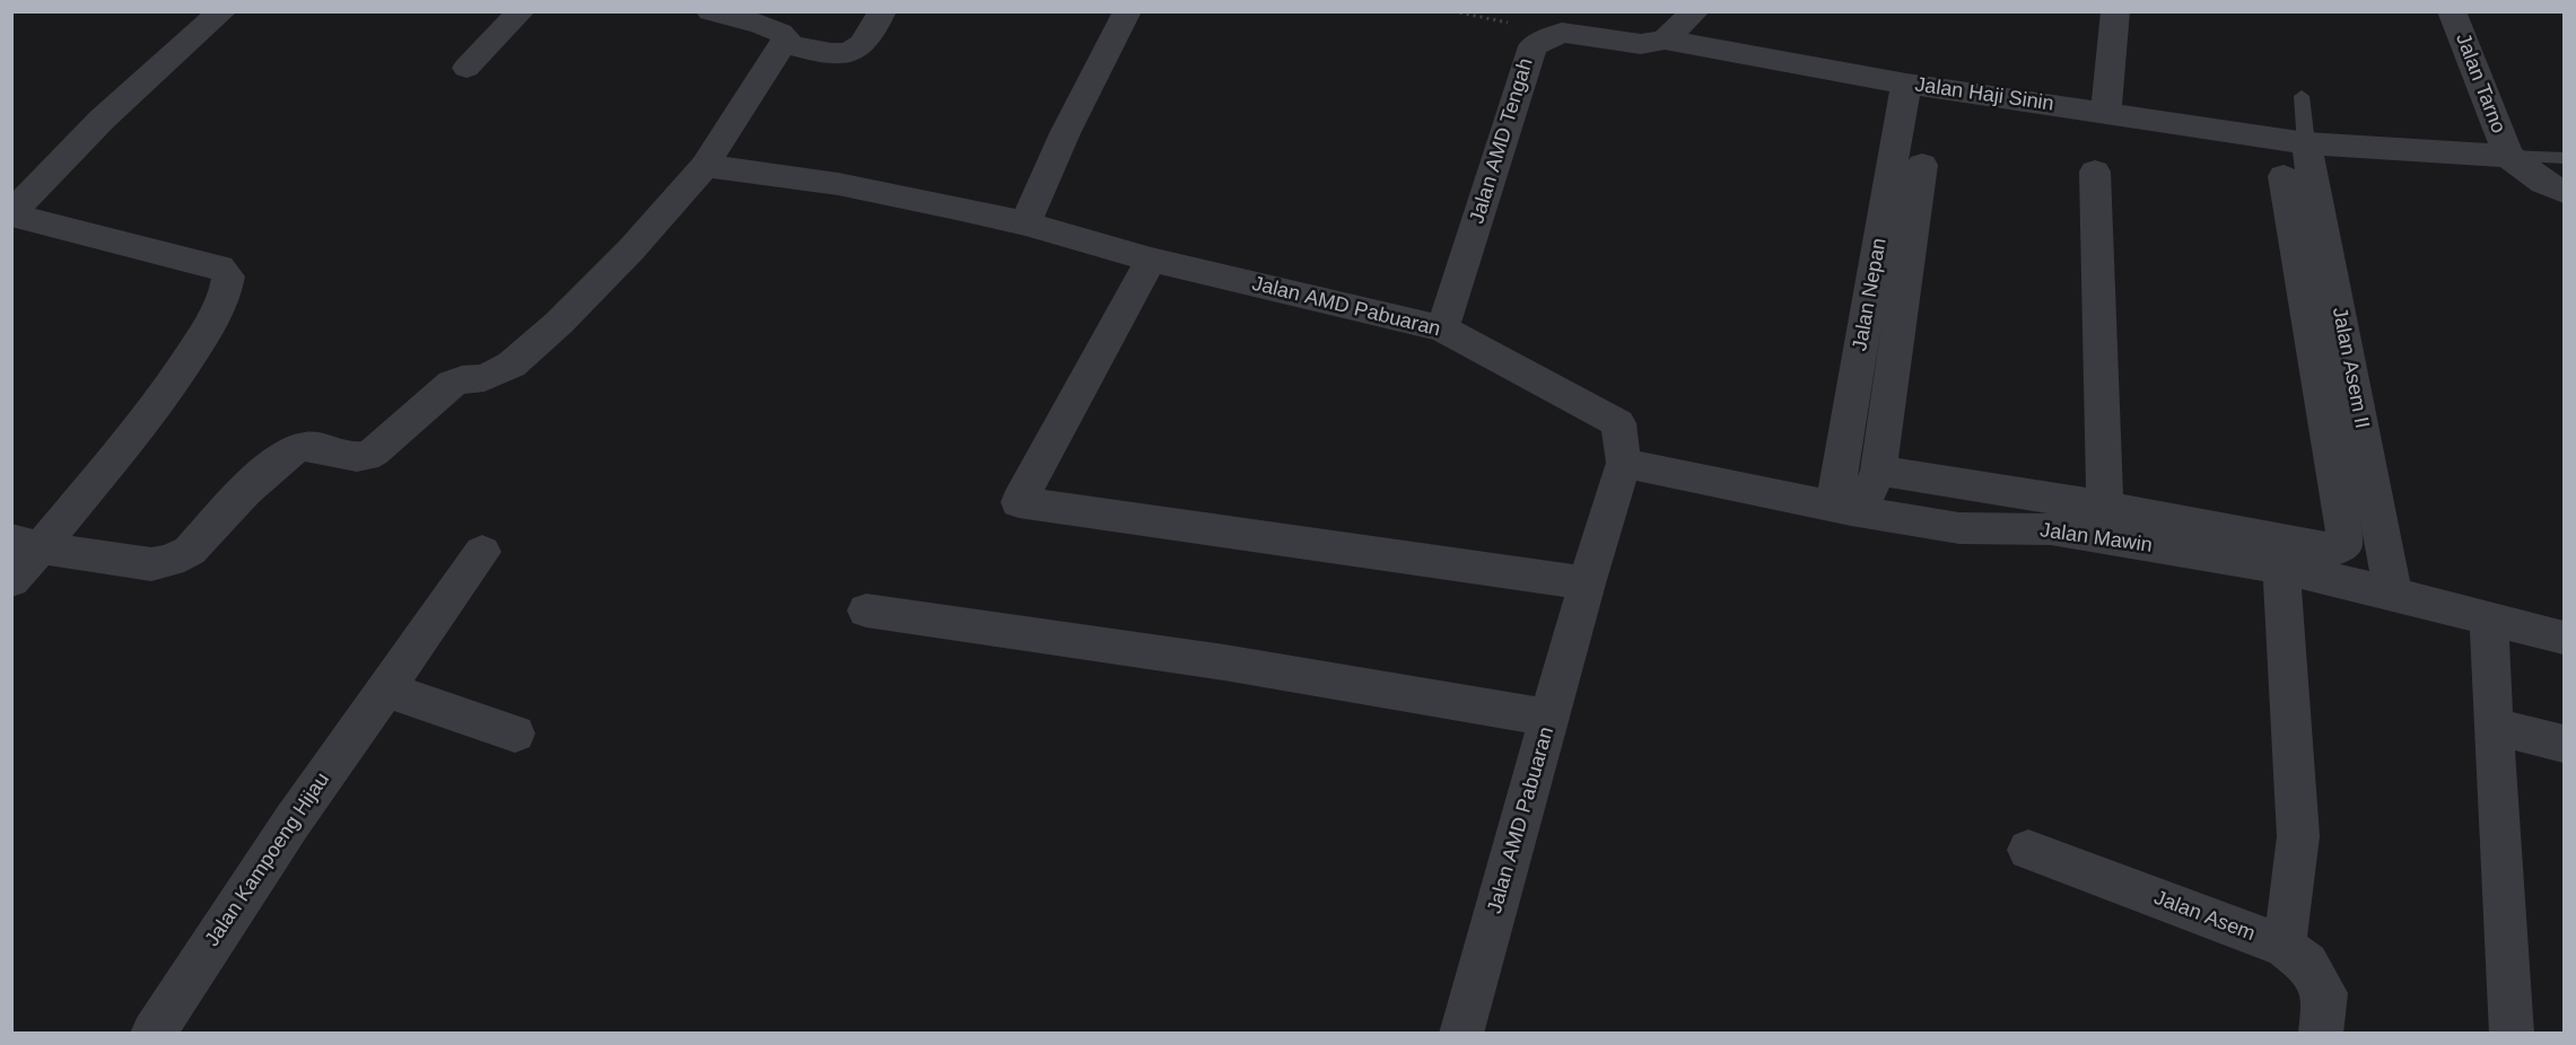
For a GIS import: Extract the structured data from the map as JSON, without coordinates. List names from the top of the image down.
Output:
{
  "streets": {
    "street": [
      "Jalan Tarno",
      "Jalan Haji Sinin",
      "Jalan AMD Tengah",
      "Jalan Nepan",
      "Jalan AMD Pabuaran",
      "Jalan Asem II",
      "Jalan Mawin",
      "Jalan Kampoeng Hijau",
      "Jalan Asem"
    ]
  },
  "crossings": [
    ["Jalan Tarno", "Jalan Haji Sinin"],
    ["Jalan Haji Sinin", "Jalan AMD Tengah"],
    ["Jalan Haji Sinin", "Jalan Nepan"],
    ["Jalan Haji Sinin", "Jalan Asem II"],
    ["Jalan AMD Tengah", "Jalan AMD Pabuaran"],
    ["Jalan Nepan", "Jalan Mawin"],
    ["Jalan AMD Pabuaran", "Jalan Mawin"],
    ["Jalan Asem II", "Jalan Mawin"]
  ]
}
